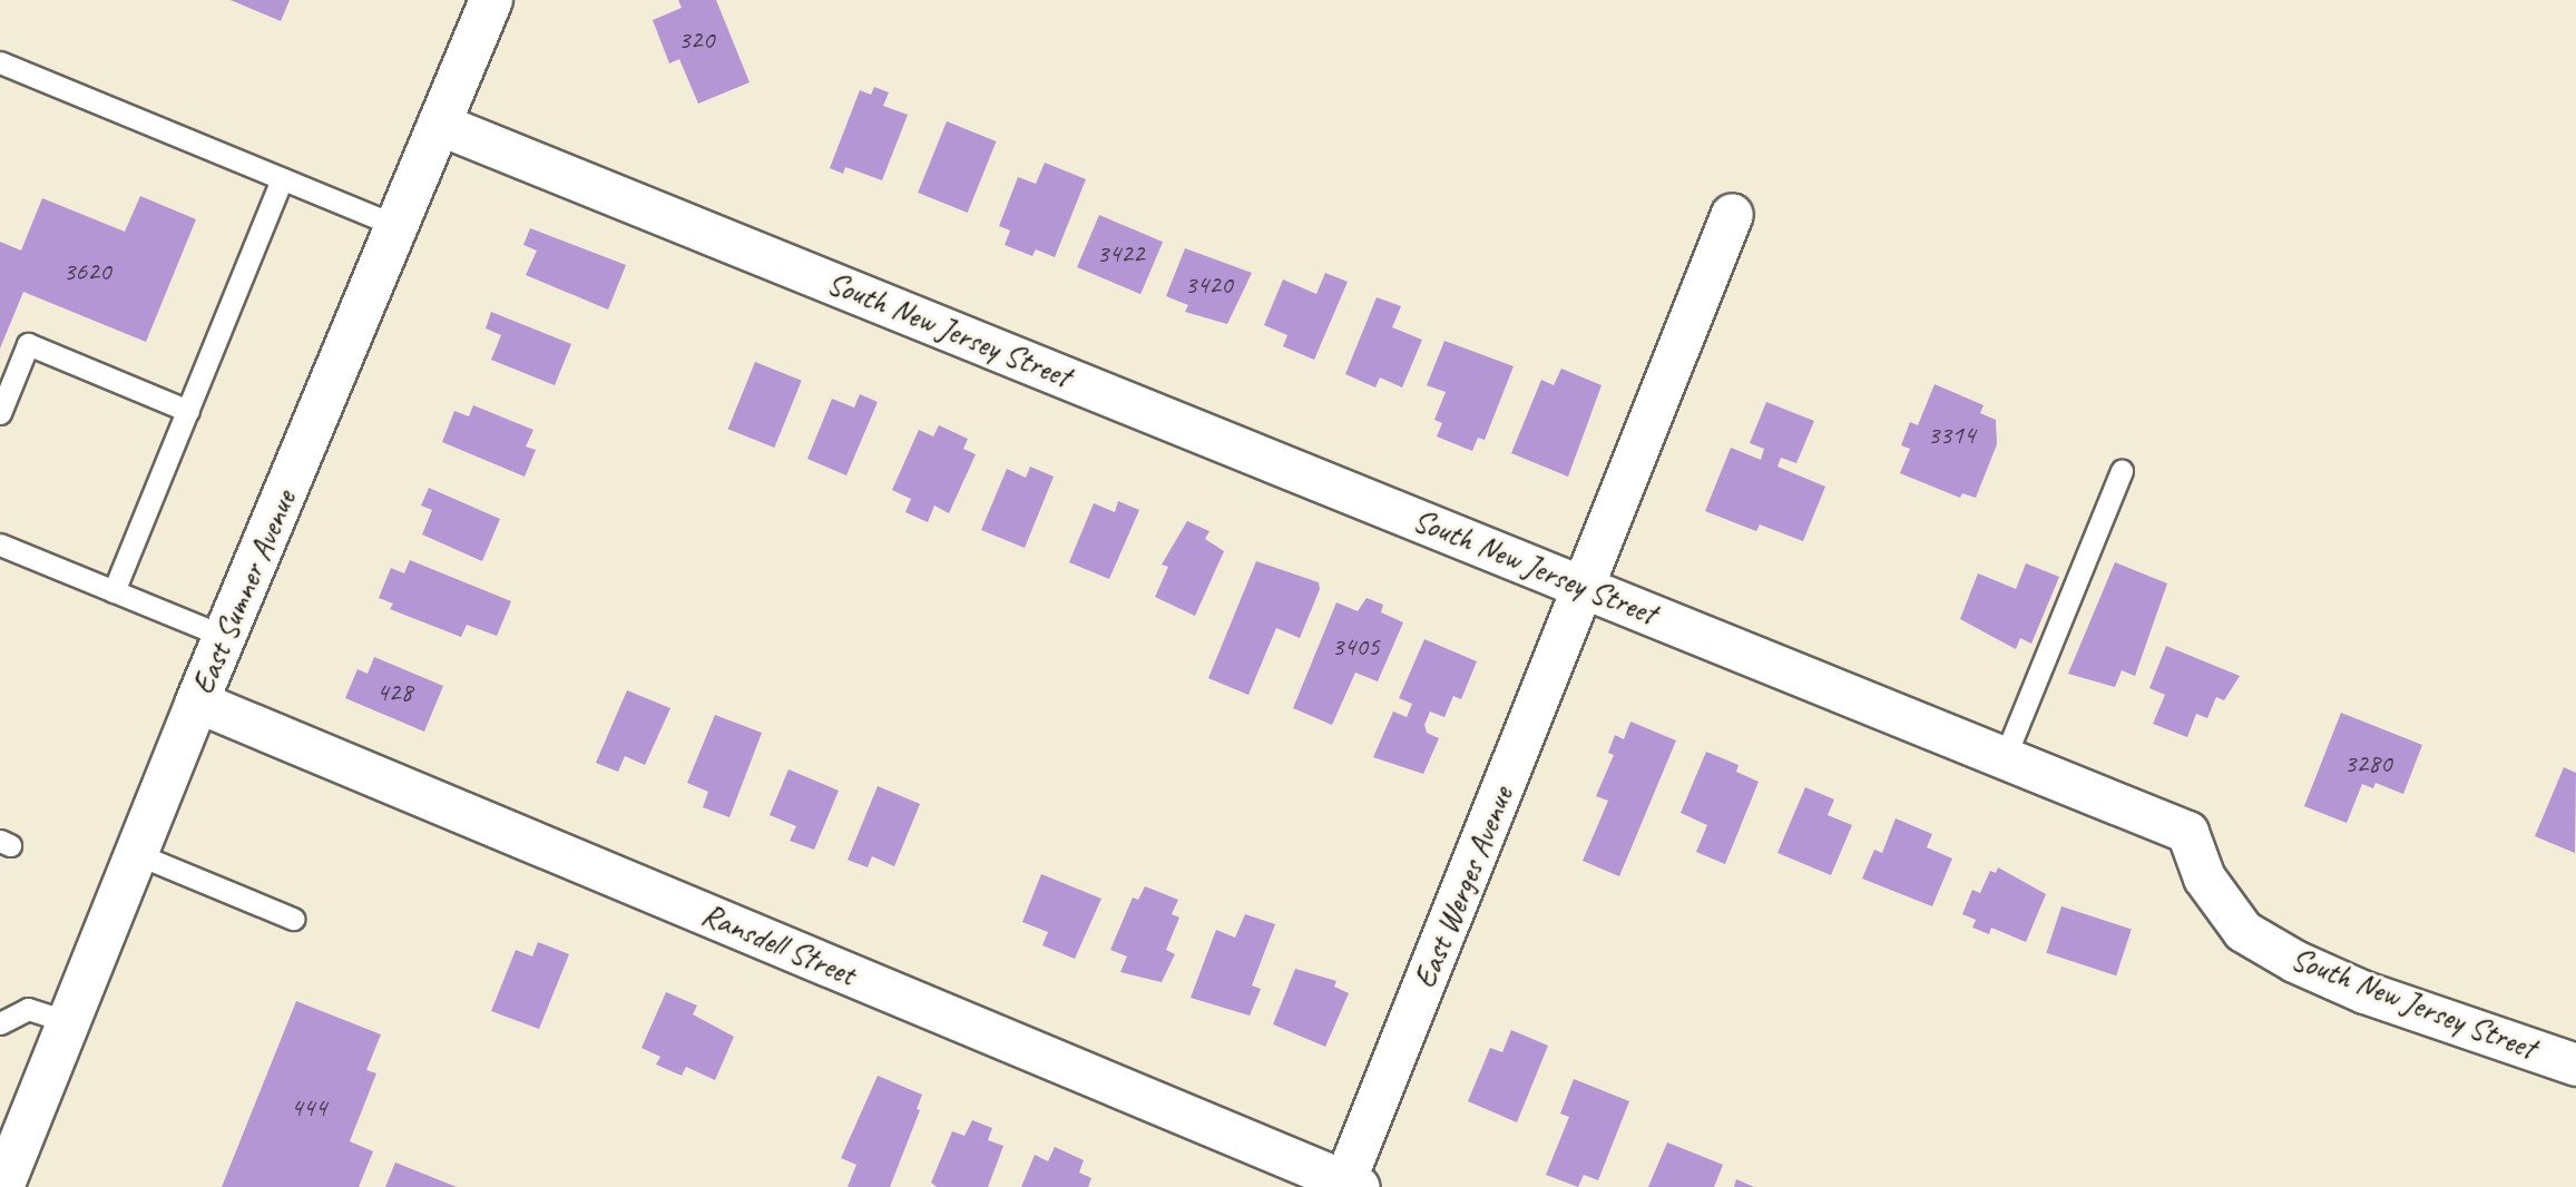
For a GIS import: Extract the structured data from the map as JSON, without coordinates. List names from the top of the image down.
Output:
{
  "streets": {
    "street": [
      "South New Jersey Street",
      "East Sumner Avenue",
      "East Werges Avenue",
      "Ransdell Street"
    ]
  },
  "crossings": [
    ["South New Jersey Street", "East Sumner Avenue"],
    ["South New Jersey Street", "East Werges Avenue"],
    ["East Sumner Avenue", "Ransdell Street"],
    ["East Werges Avenue", "Ransdell Street"]
  ],
  "house_numbers": [
    "320",
    "3422",
    "3620",
    "3420",
    "3314",
    "3405",
    "428",
    "3280",
    "444"
  ]
}
